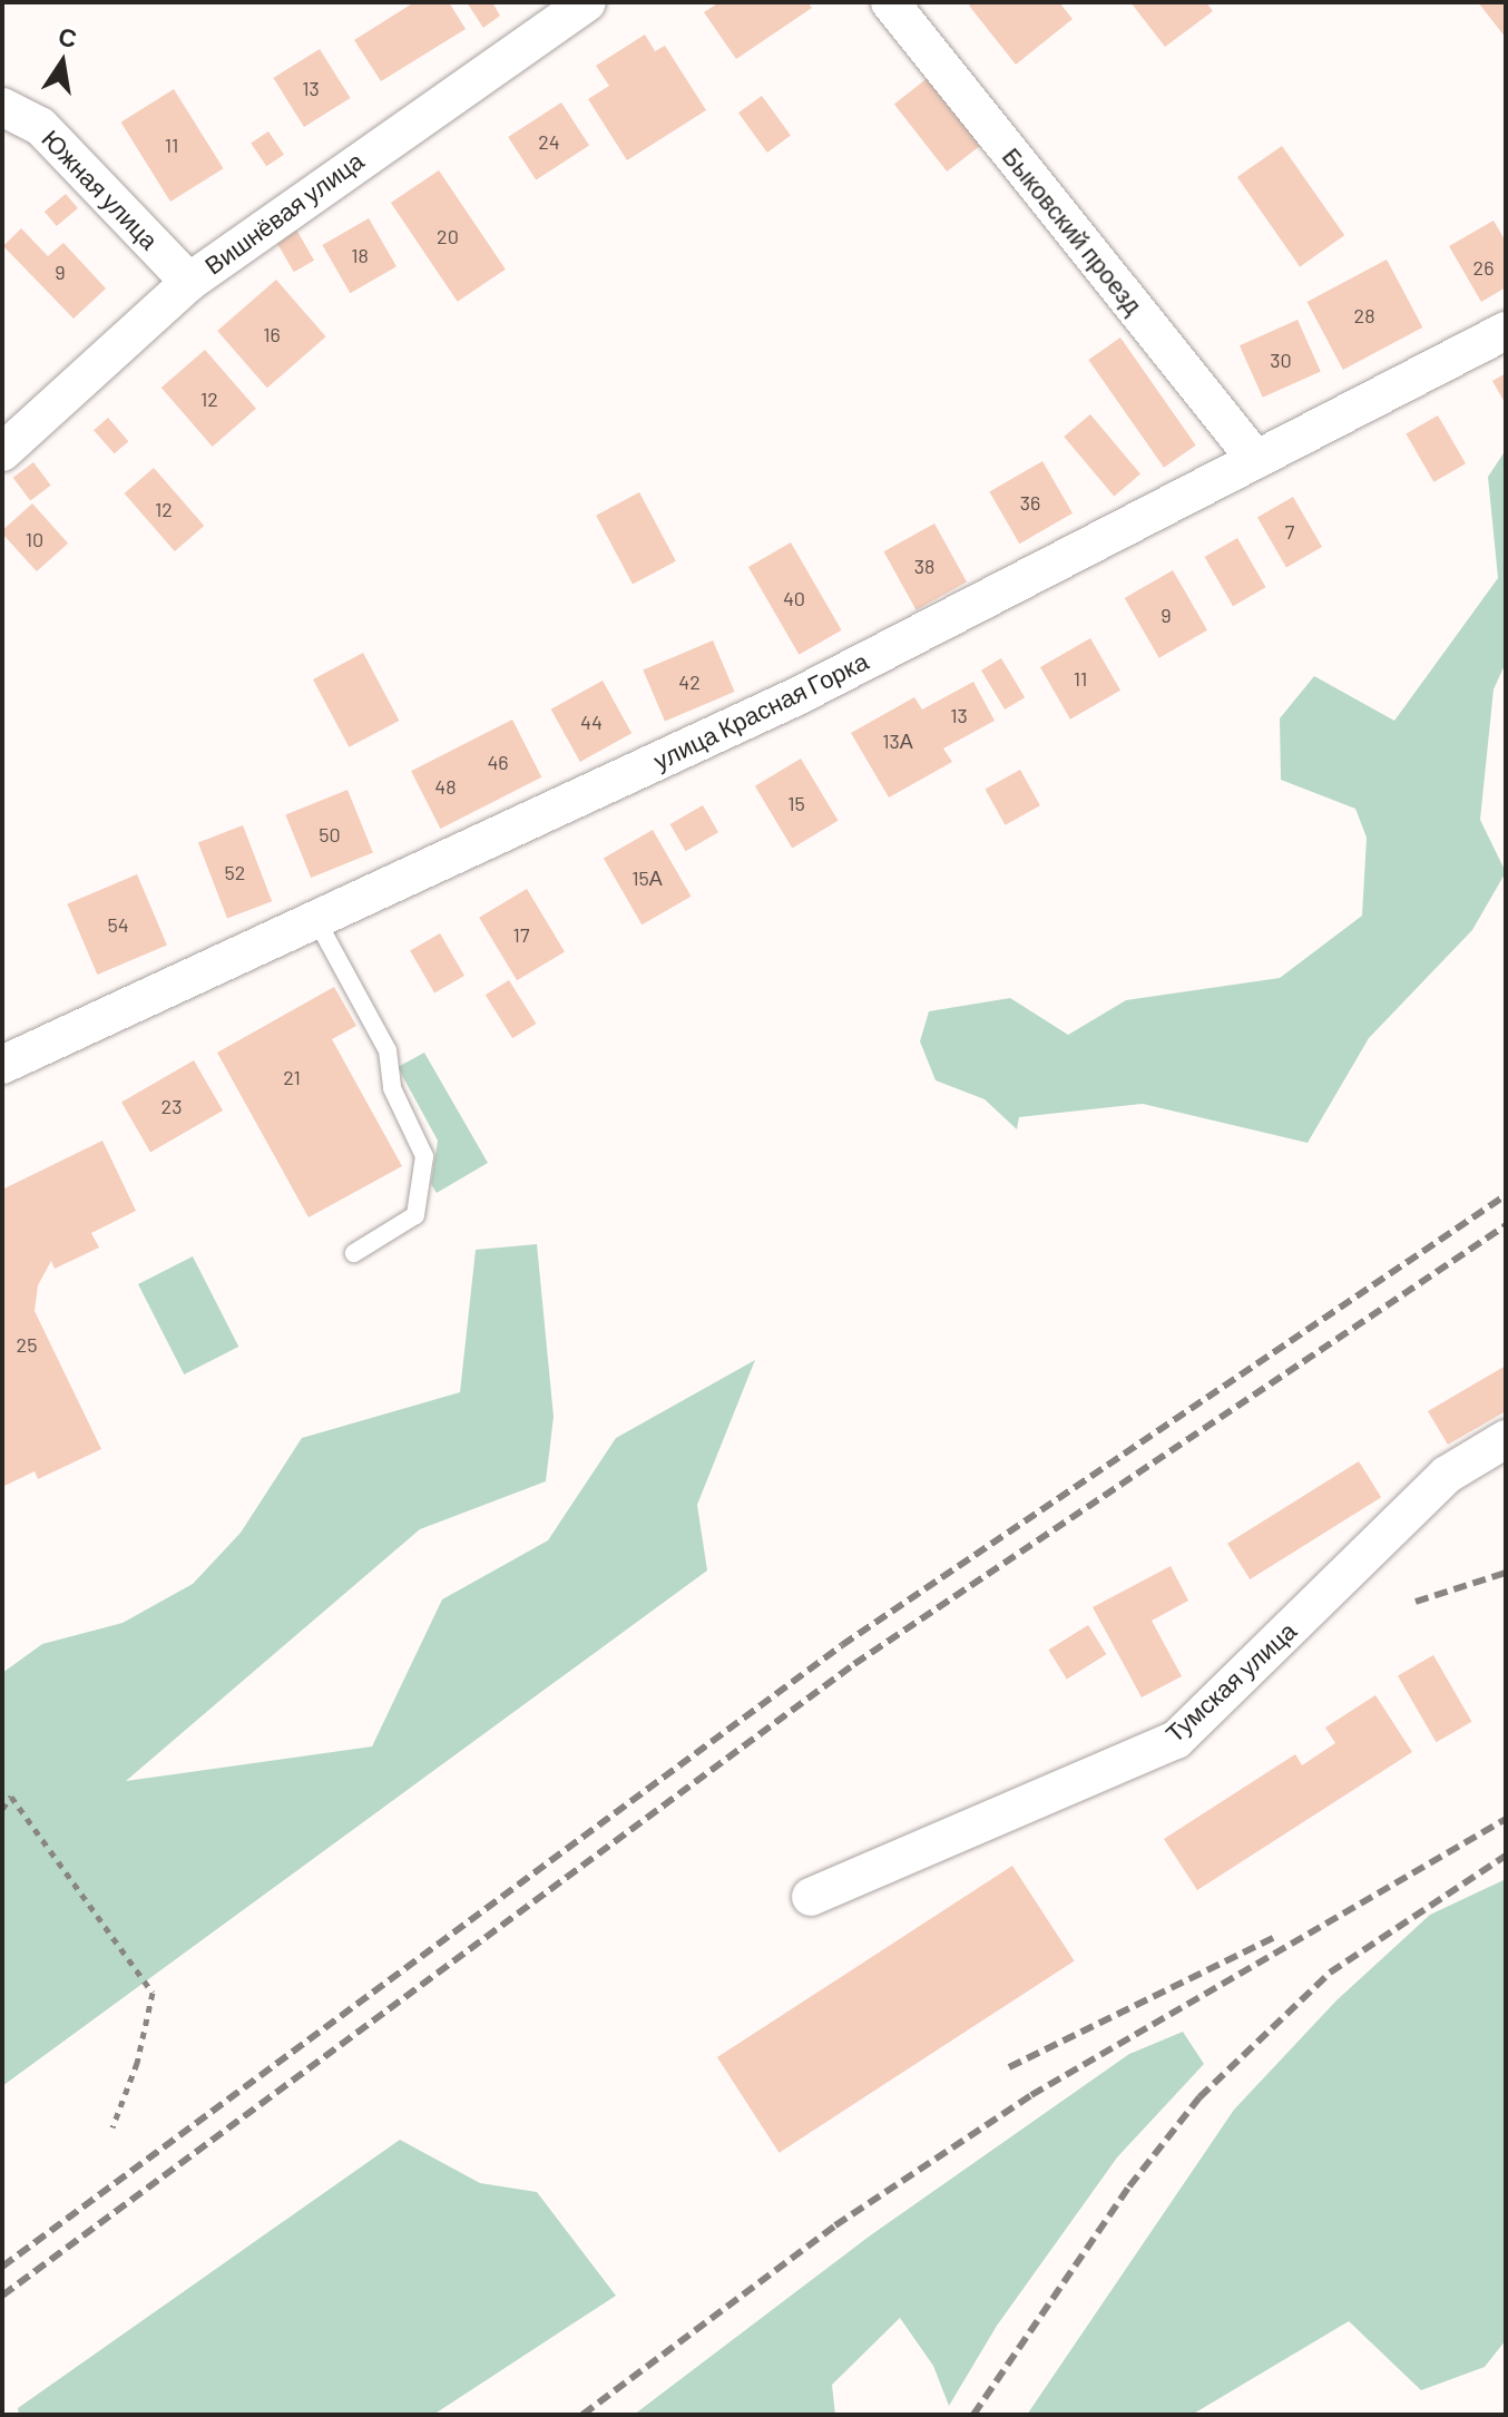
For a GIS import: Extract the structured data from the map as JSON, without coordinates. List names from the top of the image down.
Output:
{
  "streets": {
    "street": [
      "Южная улица",
      "Вишнёвая улица",
      "Быковский проезд",
      "улица Красная Горка",
      "Тумская улица"
    ]
  },
  "crossings": [
    ["Южная улица", "Вишнёвая улица"],
    ["Быковский проезд", "улица Красная Горка"]
  ],
  "house_numbers": [
    "13",
    "24",
    "11",
    "20",
    "18",
    "26",
    "9",
    "28",
    "16",
    "30",
    "12",
    "36",
    "12",
    "7",
    "10",
    "38",
    "40",
    "9",
    "11",
    "42",
    "13",
    "44",
    "13А",
    "46",
    "48",
    "15",
    "50",
    "52",
    "15А",
    "54",
    "17",
    "21",
    "23",
    "25"
  ],
  "north": "top"
}
